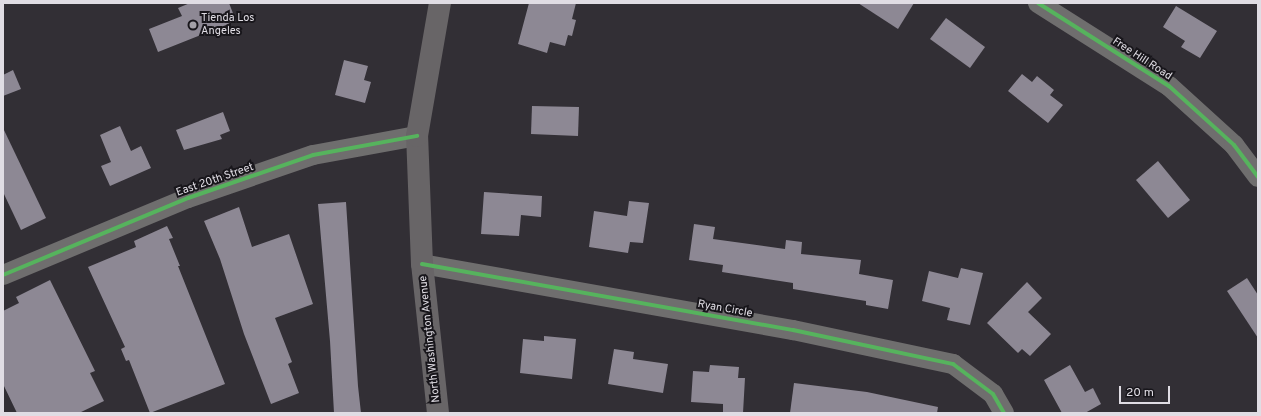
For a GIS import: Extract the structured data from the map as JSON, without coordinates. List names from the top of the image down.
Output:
{
  "streets": {
    "main road": ["North Washington Avenue"],
    "street": ["Free Hill Road", "East 20th Street", "Ryan Circle"]
  },
  "crossings": [
    ["East 20th Street", "North Washington Avenue"],
    ["Ryan Circle", "North Washington Avenue"]
  ],
  "places": ["Tienda Los Angeles"],
  "scale_bar": "20 m"
}
